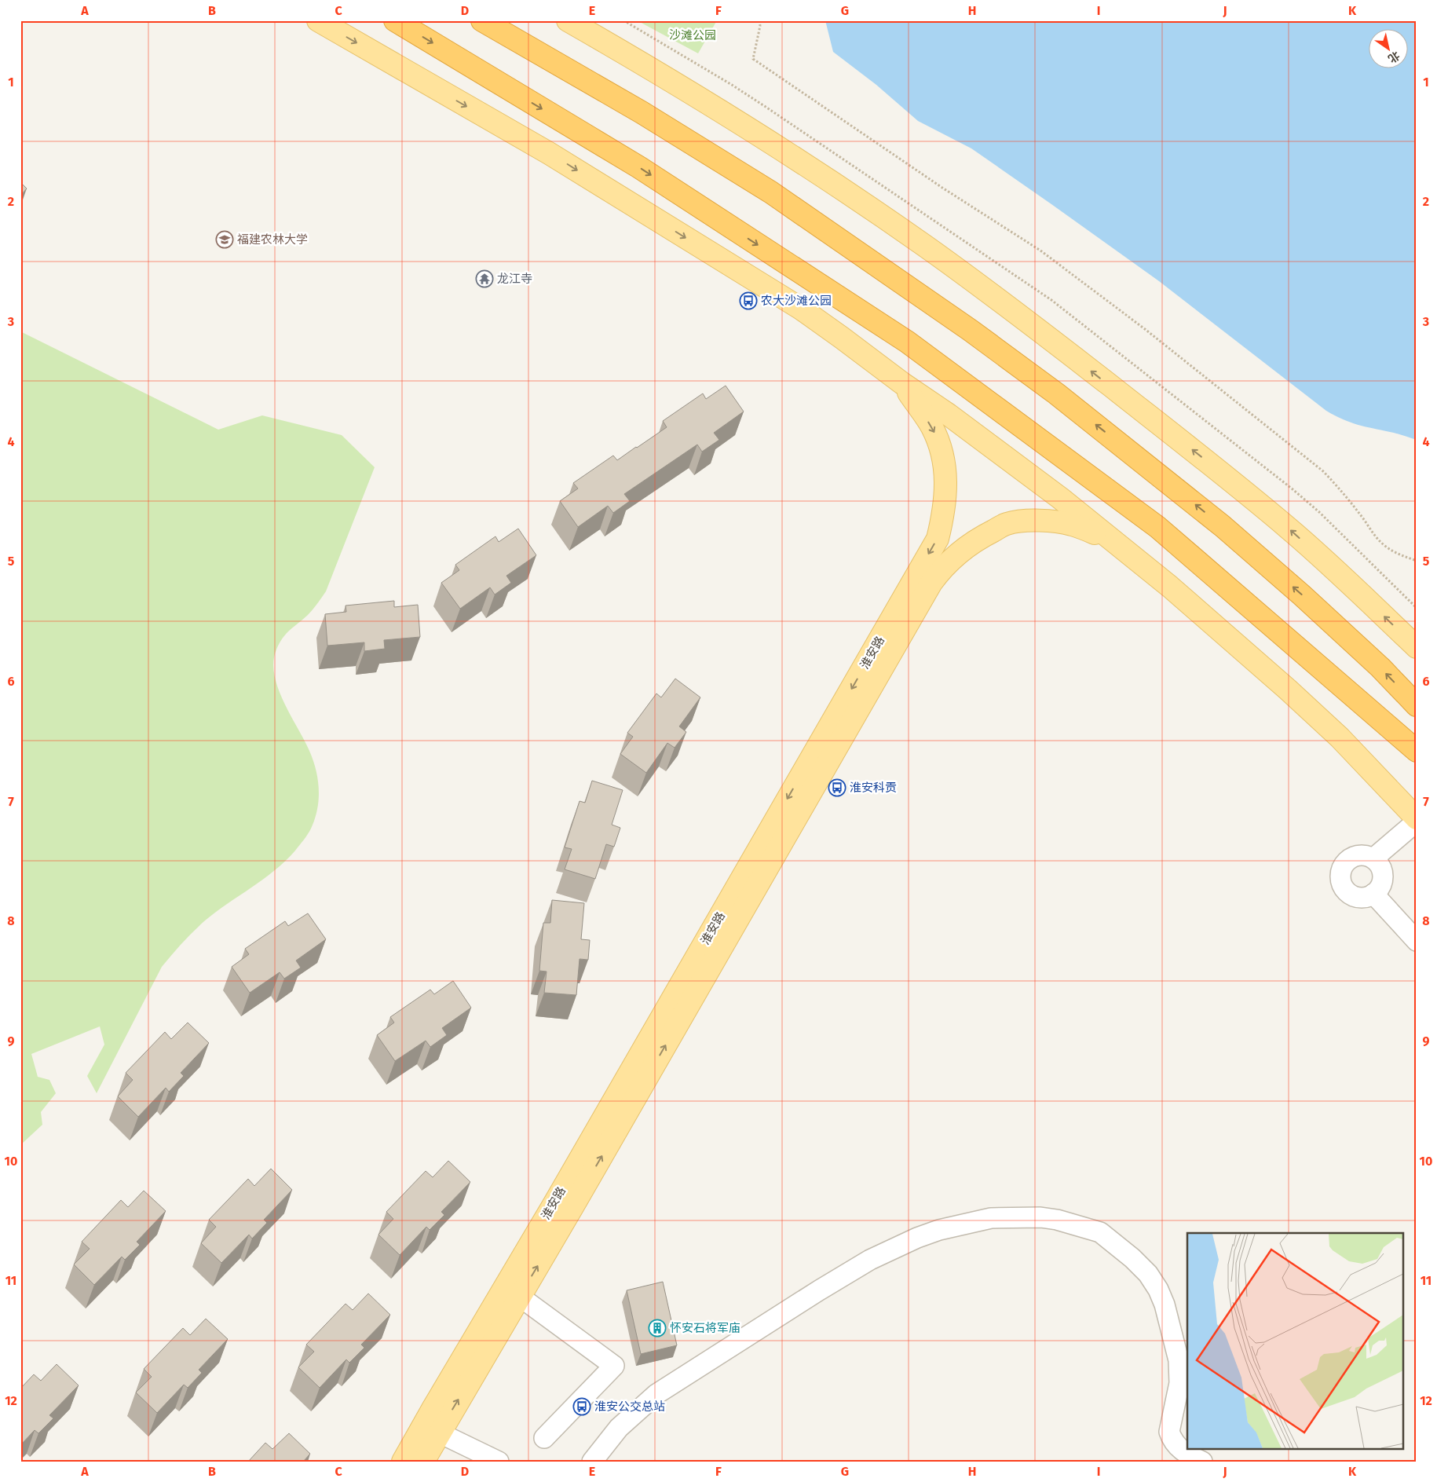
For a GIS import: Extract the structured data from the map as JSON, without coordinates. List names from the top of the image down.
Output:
{
  "streets": {
    "main road": ["淮安路"]
  },
  "parks": ["沙滩公园"],
  "places": {
    "school or university": ["福建农林大学"],
    "temple": ["龙江寺"],
    "bus stop": ["农大沙滩公园", "淮安科贡", "淮安公交总站"],
    "building": ["怀安石将军庙"]
  },
  "north": "bottom right",
  "grid": {
    "columns": [
      "A",
      "B",
      "C",
      "D",
      "E",
      "F",
      "G",
      "H",
      "I",
      "J",
      "K"
    ],
    "rows": [
      "1",
      "2",
      "3",
      "4",
      "5",
      "6",
      "7",
      "8",
      "9",
      "10",
      "11",
      "12"
    ]
  }
}
